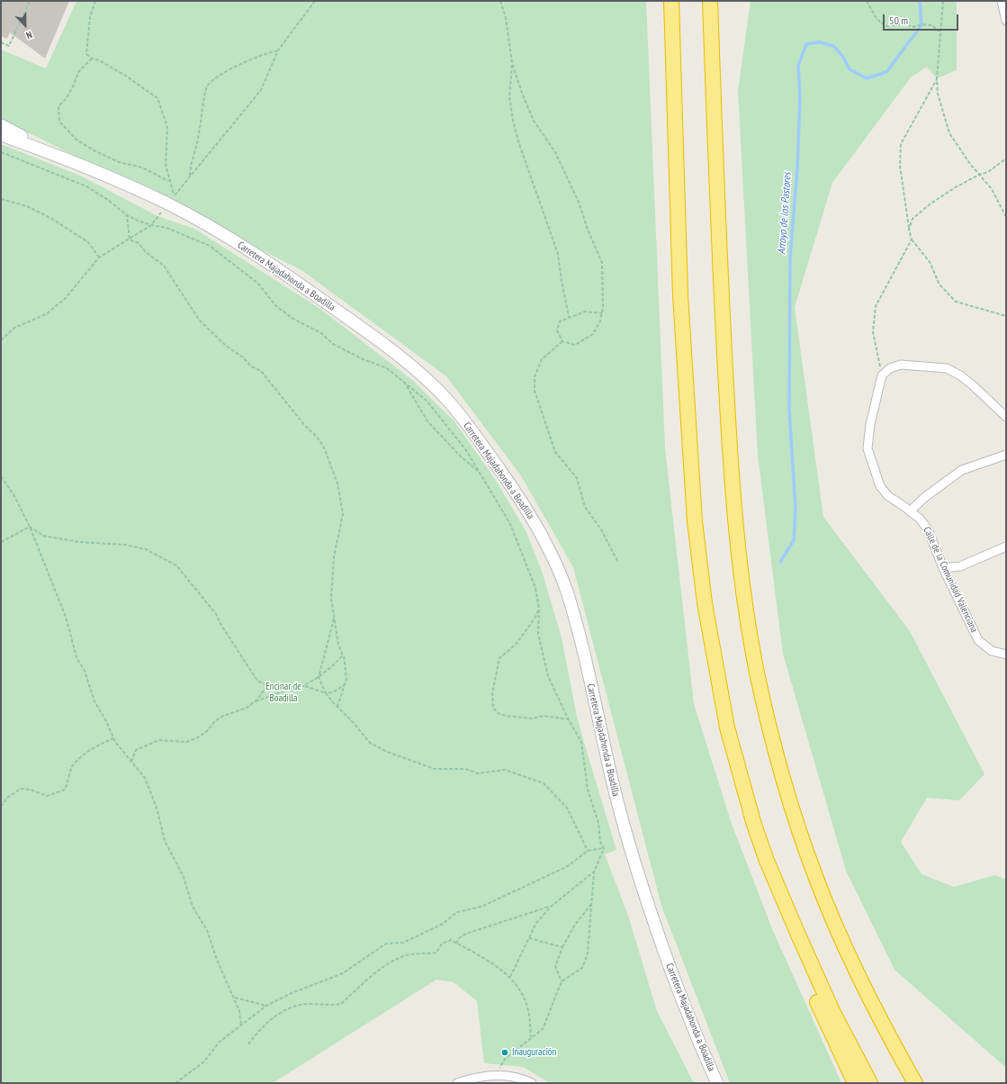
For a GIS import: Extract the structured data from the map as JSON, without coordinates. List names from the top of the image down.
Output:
{
  "streets": {
    "street": ["Carretera Majadahonda a Boadilla", "Calle de la Comunidad Valenciana"]
  },
  "water": ["Arroyo de los Pastores"],
  "parks": ["Encinar de Boadilla"],
  "places": ["Inauguración"],
  "scale_bar": "50 m",
  "north": "bottom"
}
